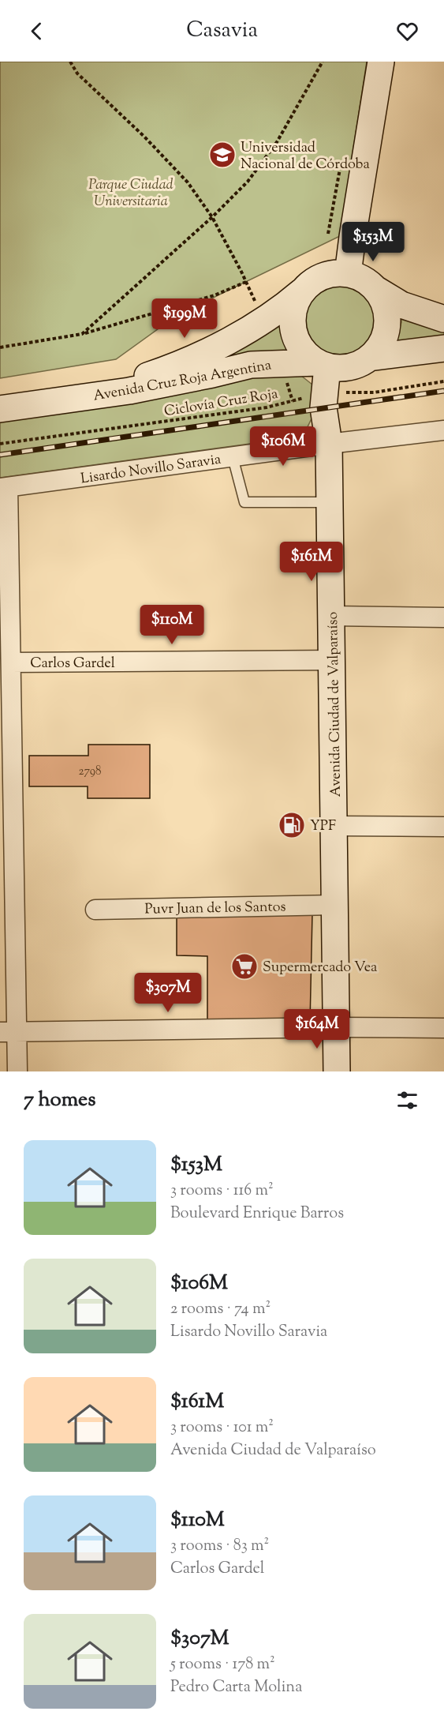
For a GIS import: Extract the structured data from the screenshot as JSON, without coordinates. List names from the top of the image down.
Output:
{
  "streets": {
    "main road": ["Avenida Cruz Roja Argentina", "Avenida Ciudad de Valparaíso"],
    "street": ["Lisardo Novillo Saravia", "Carlos Gardel", "Puvr Juan de los Santos"],
    "path": ["Ciclovía Cruz Roja"]
  },
  "crossings": [
    ["Avenida Cruz Roja Argentina", "Avenida Ciudad de Valparaíso"],
    ["Ciclovía Cruz Roja", "Avenida Ciudad de Valparaíso"],
    ["Lisardo Novillo Saravia", "Avenida Ciudad de Valparaíso"],
    ["Carlos Gardel", "Avenida Ciudad de Valparaíso"],
    ["Avenida Ciudad de Valparaíso", "Puvr Juan de los Santos"]
  ],
  "parks": ["Parque Ciudad Universitaria"],
  "places": {
    "school or university": ["Universidad Nacional de Córdoba"],
    "fuel station": ["YPF"],
    "supermarket": ["Supermercado Vea"]
  },
  "house_numbers": ["2798"],
  "page": {
    "header": "Casavia",
    "price": [
      "$153M",
      "$199M",
      "$106M",
      "$161M",
      "$110M",
      "$307M",
      "$164M"
    ],
    "heading": "7 homes",
    "list": [
      {
        "name": "$153M",
        "note": "3 rooms · 116 m² · Boulevard Enrique Barros"
      },
      {
        "name": "$106M",
        "note": "2 rooms · 74 m² · Lisardo Novillo Saravia"
      },
      {
        "name": "$161M",
        "note": "3 rooms · 101 m² · Avenida Ciudad de Valparaíso"
      },
      {
        "name": "$110M",
        "note": "3 rooms · 83 m² · Carlos Gardel"
      },
      {
        "name": "$307M",
        "note": "5 rooms · 178 m² · Pedro Carta Molina"
      }
    ]
  }
}
